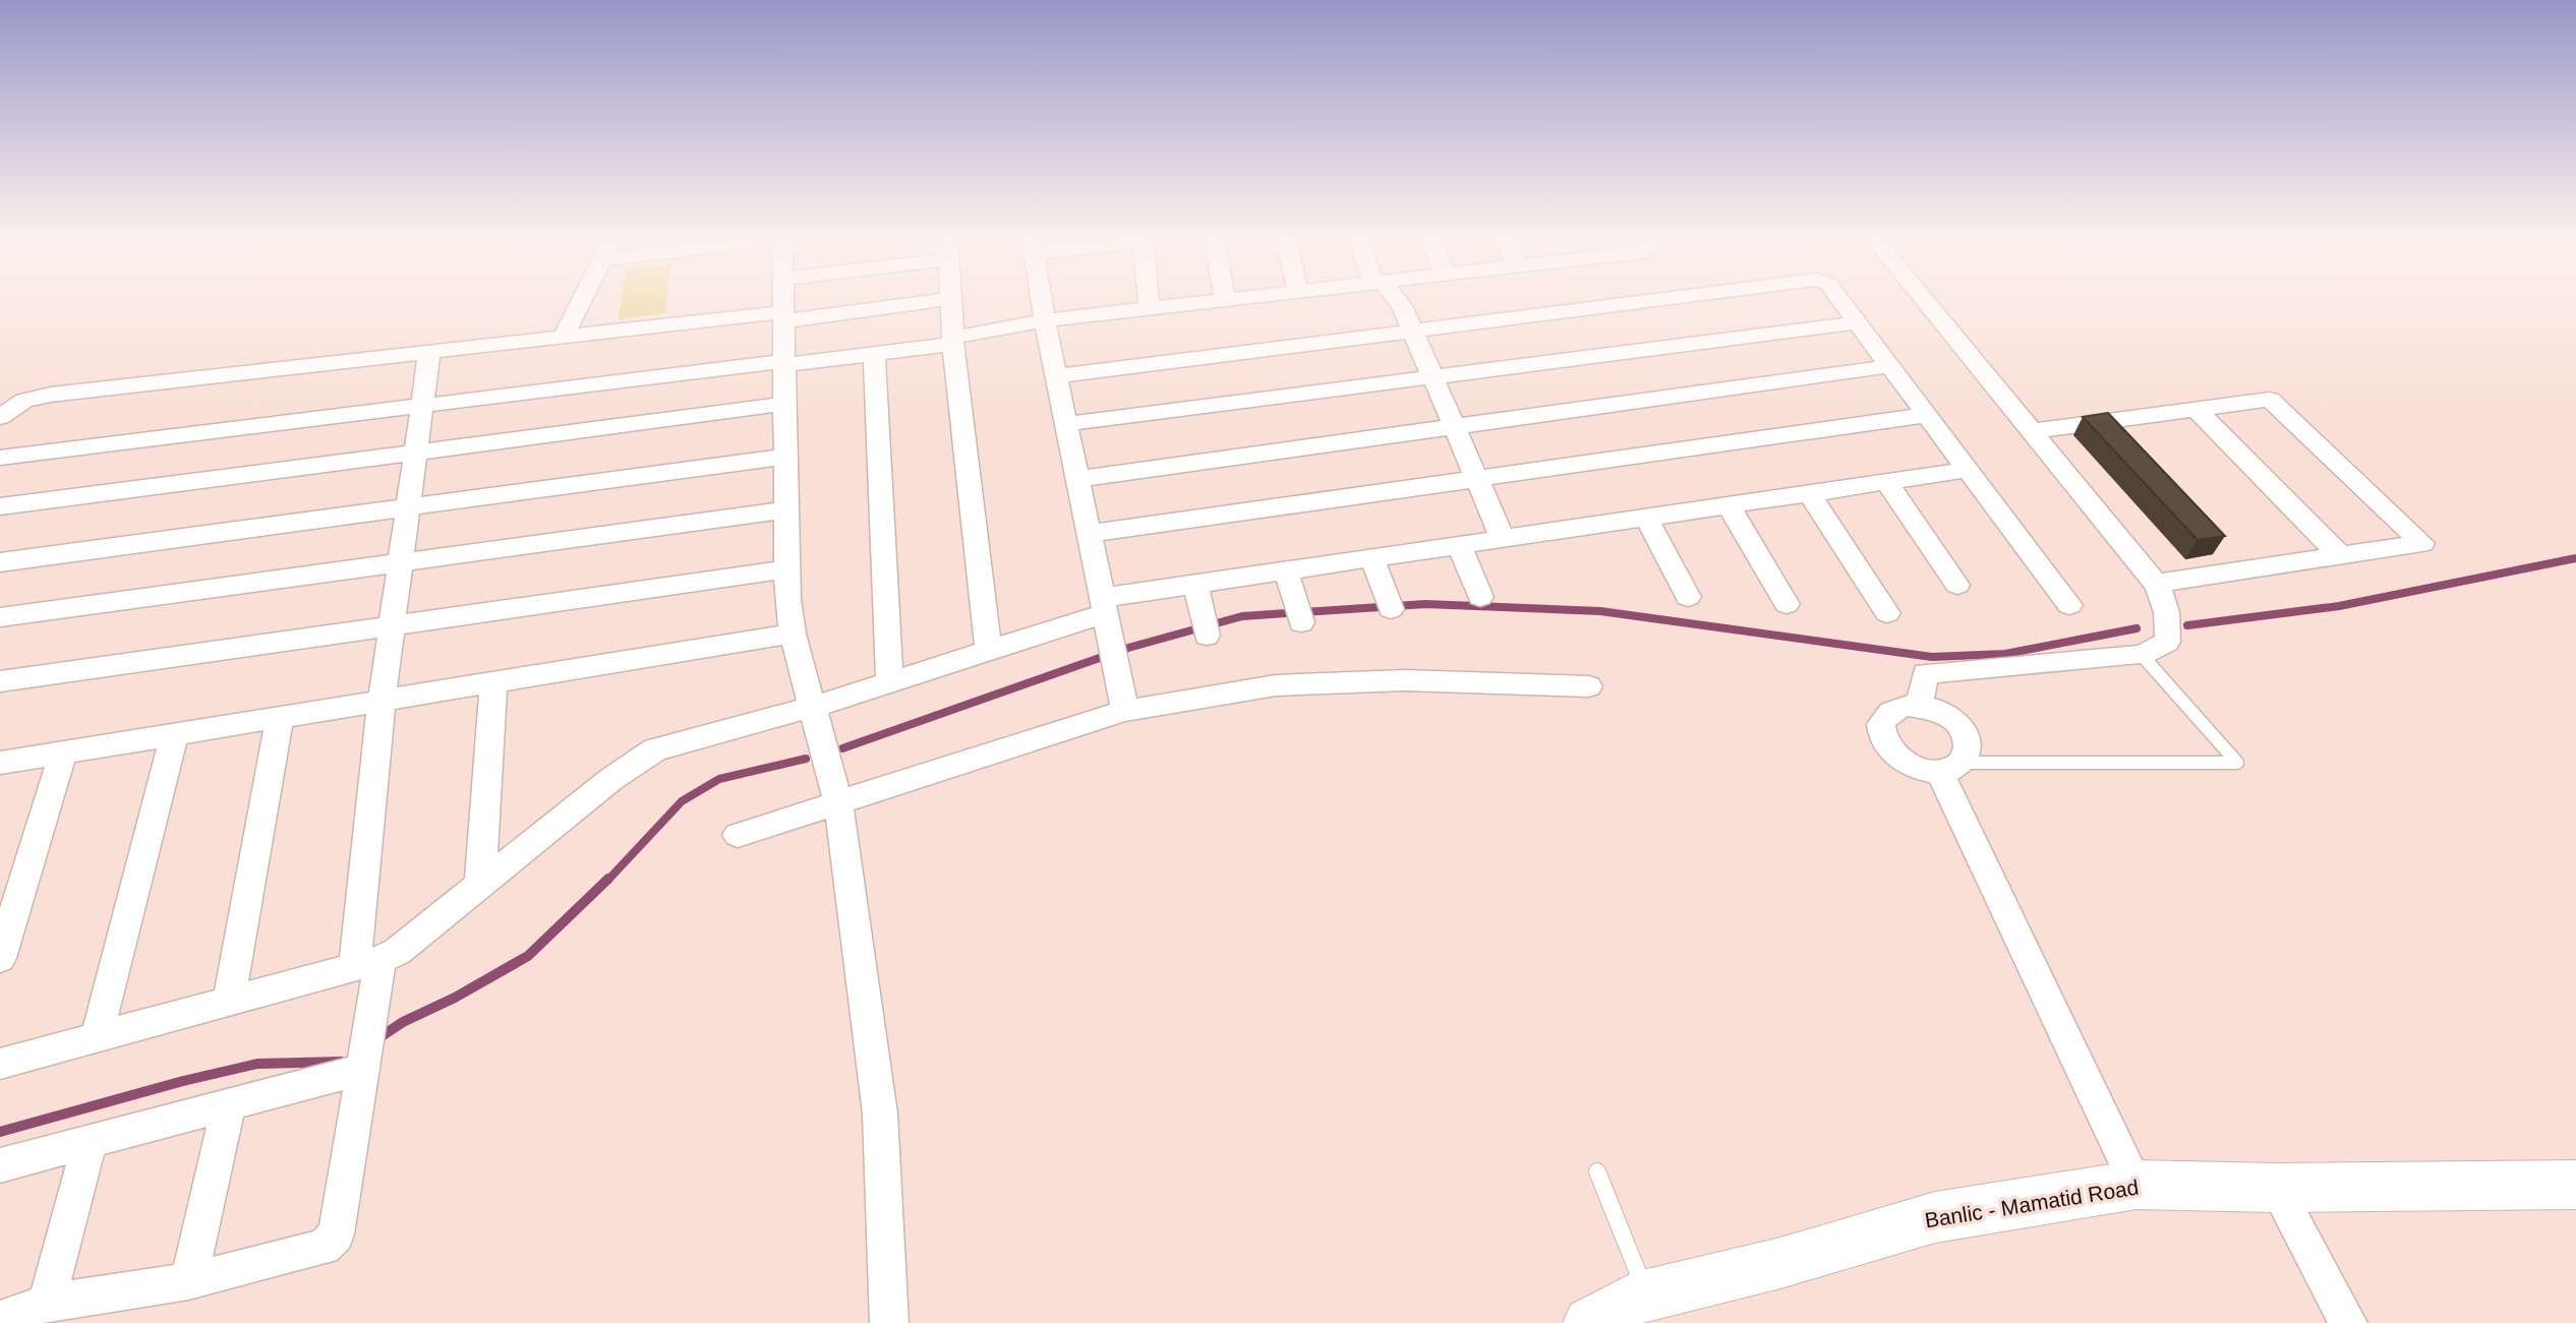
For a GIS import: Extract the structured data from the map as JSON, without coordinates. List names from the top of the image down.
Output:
{
  "streets": {
    "main road": ["Banlic - Mamatid Road"]
  }
}
